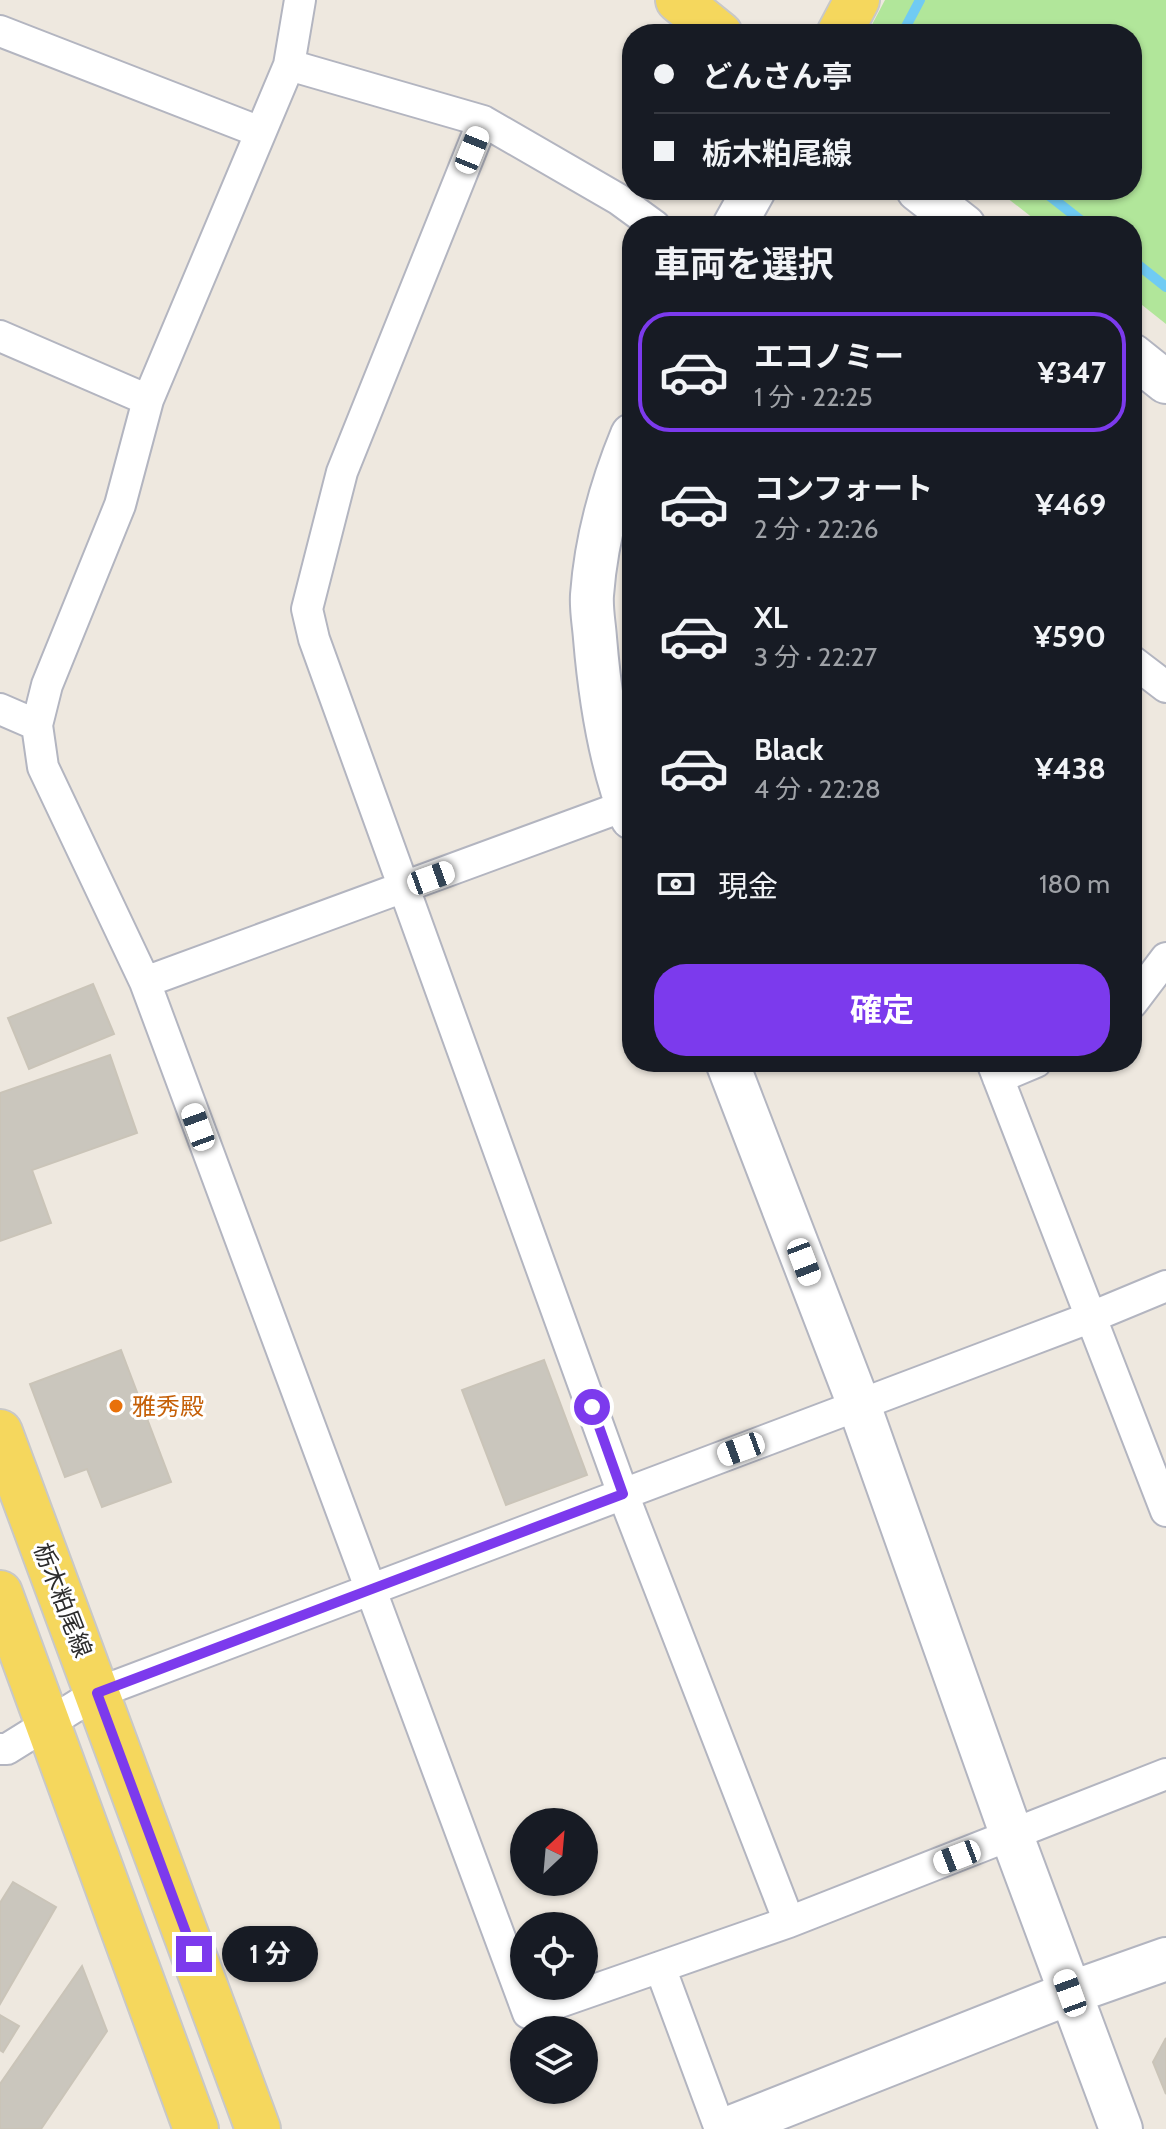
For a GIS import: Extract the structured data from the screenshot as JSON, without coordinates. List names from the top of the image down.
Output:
{
  "streets": {
    "main road": ["栃木粕尾線"]
  },
  "places": ["雅秀殿"],
  "north": "top right",
  "page": {
    "banner": ["どんさん亭", "栃木粕尾線"],
    "heading": "車両を選択",
    "list": [
      {
        "name": "エコノミー",
        "note": "1 分 · 22:25",
        "value": "¥347"
      },
      {
        "name": "コンフォート",
        "note": "2 分 · 22:26",
        "value": "¥469"
      },
      {
        "name": "XL",
        "note": "3 分 · 22:27",
        "value": "¥590"
      },
      {
        "name": "Black",
        "note": "4 分 · 22:28",
        "value": "¥438"
      }
    ],
    "pay": ["現金", "180 m"],
    "buttons": "確定",
    "bubble": "1 分"
  }
}
